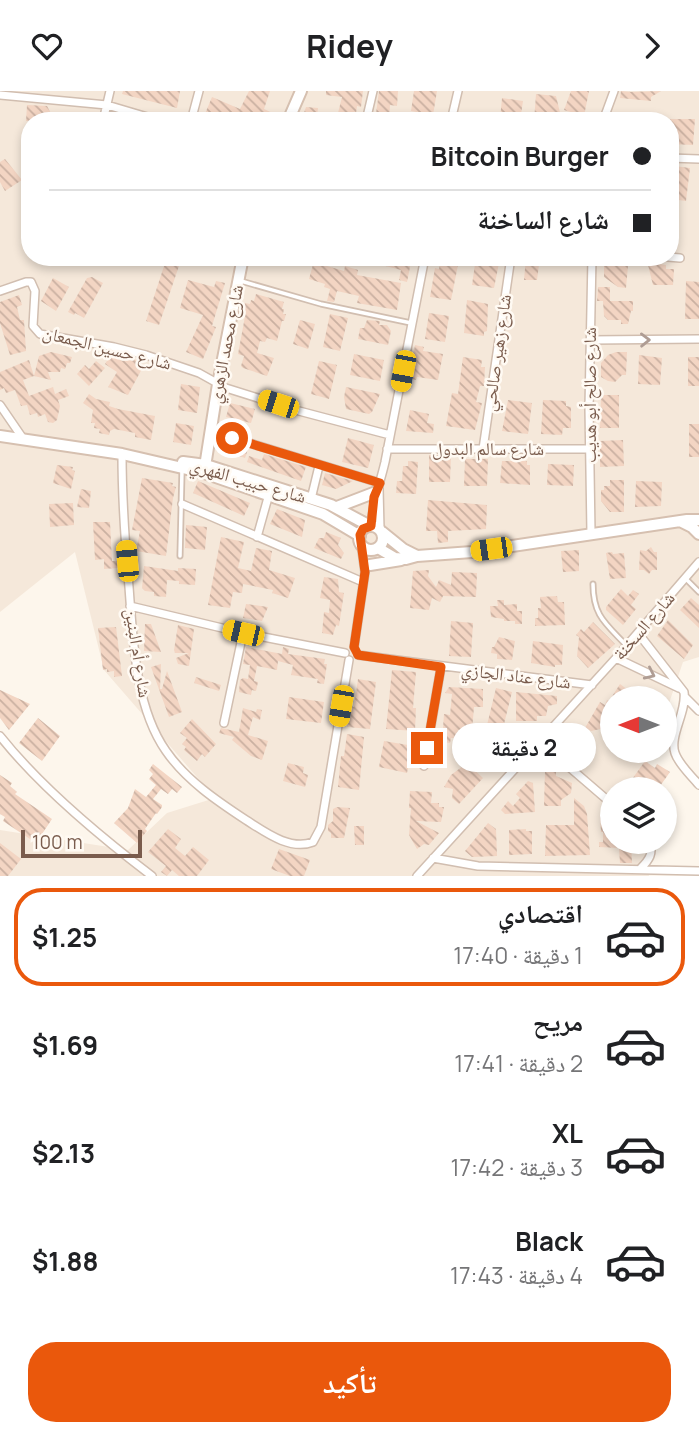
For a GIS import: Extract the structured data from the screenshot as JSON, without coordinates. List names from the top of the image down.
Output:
{
  "streets": {
    "street": [
      "شارع محمد الزهري",
      "شارع حسين الجمعان",
      "شارع زهير صالحي",
      "شارع صالح أبو هديب",
      "شارع سالم البدول",
      "شارع حبيب الفهري",
      "شارع السخنة",
      "شارع أم البنين",
      "شارع عناد الجازي"
    ]
  },
  "crossings": [
    ["شارع محمد الزهري", "شارع حسين الجمعان"],
    ["شارع محمد الزهري", "شارع حبيب الفهري"],
    ["شارع زهير صالحي", "شارع سالم البدول"],
    ["شارع صالح أبو هديب", "شارع سالم البدول"],
    ["شارع حبيب الفهري", "شارع أم البنين"],
    ["شارع السخنة", "شارع عناد الجازي"]
  ],
  "scale_bar": "100 m",
  "north": "left",
  "page": {
    "header": "Ridey",
    "banner": ["Bitcoin Burger", "شارع الساخنة"],
    "bubble": "2 دقيقة",
    "scale": "100 m",
    "list": [
      {
        "name": "اقتصادي",
        "note": "1 دقيقة · 17:40",
        "value": "$1.25"
      },
      {
        "name": "مريح",
        "note": "2 دقيقة · 17:41",
        "value": "$1.69"
      },
      {
        "name": "XL",
        "note": "3 دقيقة · 17:42",
        "value": "$2.13"
      },
      {
        "name": "Black",
        "note": "4 دقيقة · 17:43",
        "value": "$1.88"
      }
    ],
    "buttons": "تأكيد"
  }
}
